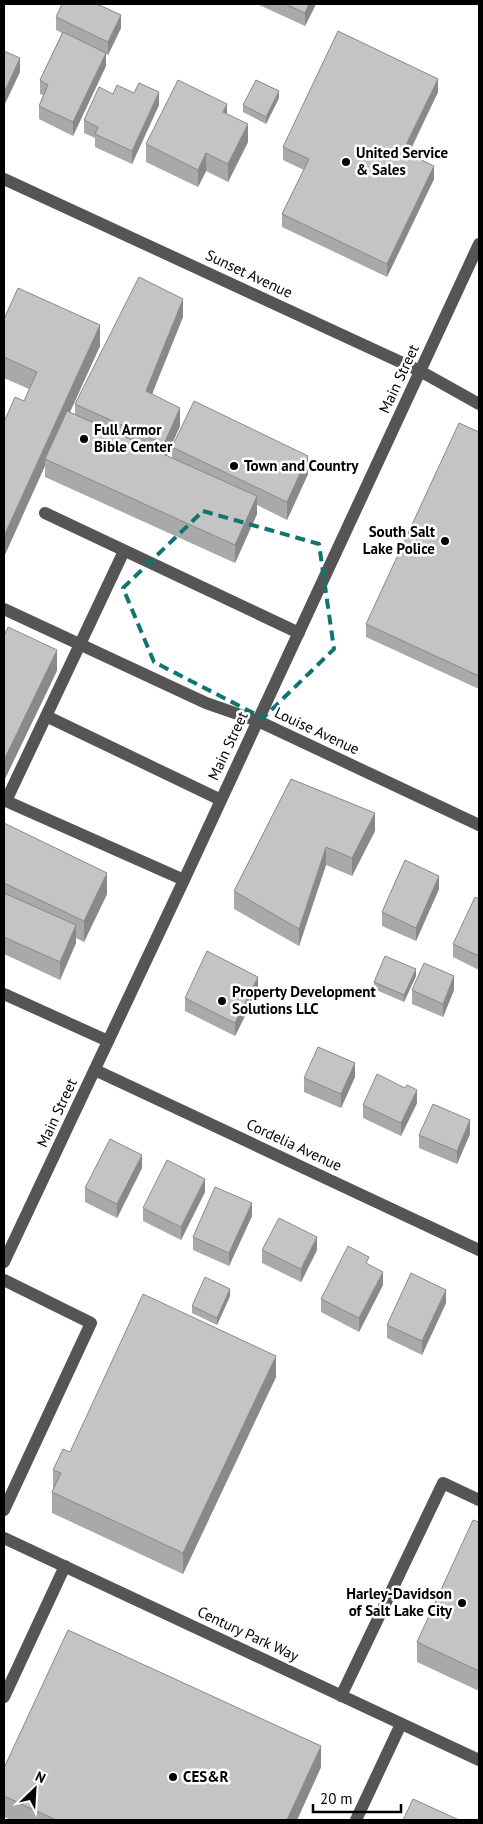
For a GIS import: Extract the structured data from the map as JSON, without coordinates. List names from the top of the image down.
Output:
{
  "streets": {
    "street": [
      "Sunset Avenue",
      "Main Street",
      "Louise Avenue",
      "Cordelia Avenue",
      "Century Park Way"
    ]
  },
  "crossings": [
    ["Sunset Avenue", "Main Street"],
    ["Main Street", "Louise Avenue"],
    ["Main Street", "Cordelia Avenue"]
  ],
  "places": [
    "United Service & Sales",
    "Full Armor Bible Center",
    "Town and Country",
    "South Salt Lake Police",
    "Property Development Solutions LLC",
    "Harley-Davidson of Salt Lake City",
    "CES&R"
  ],
  "scale_bar": "20 m",
  "north": "top right"
}
